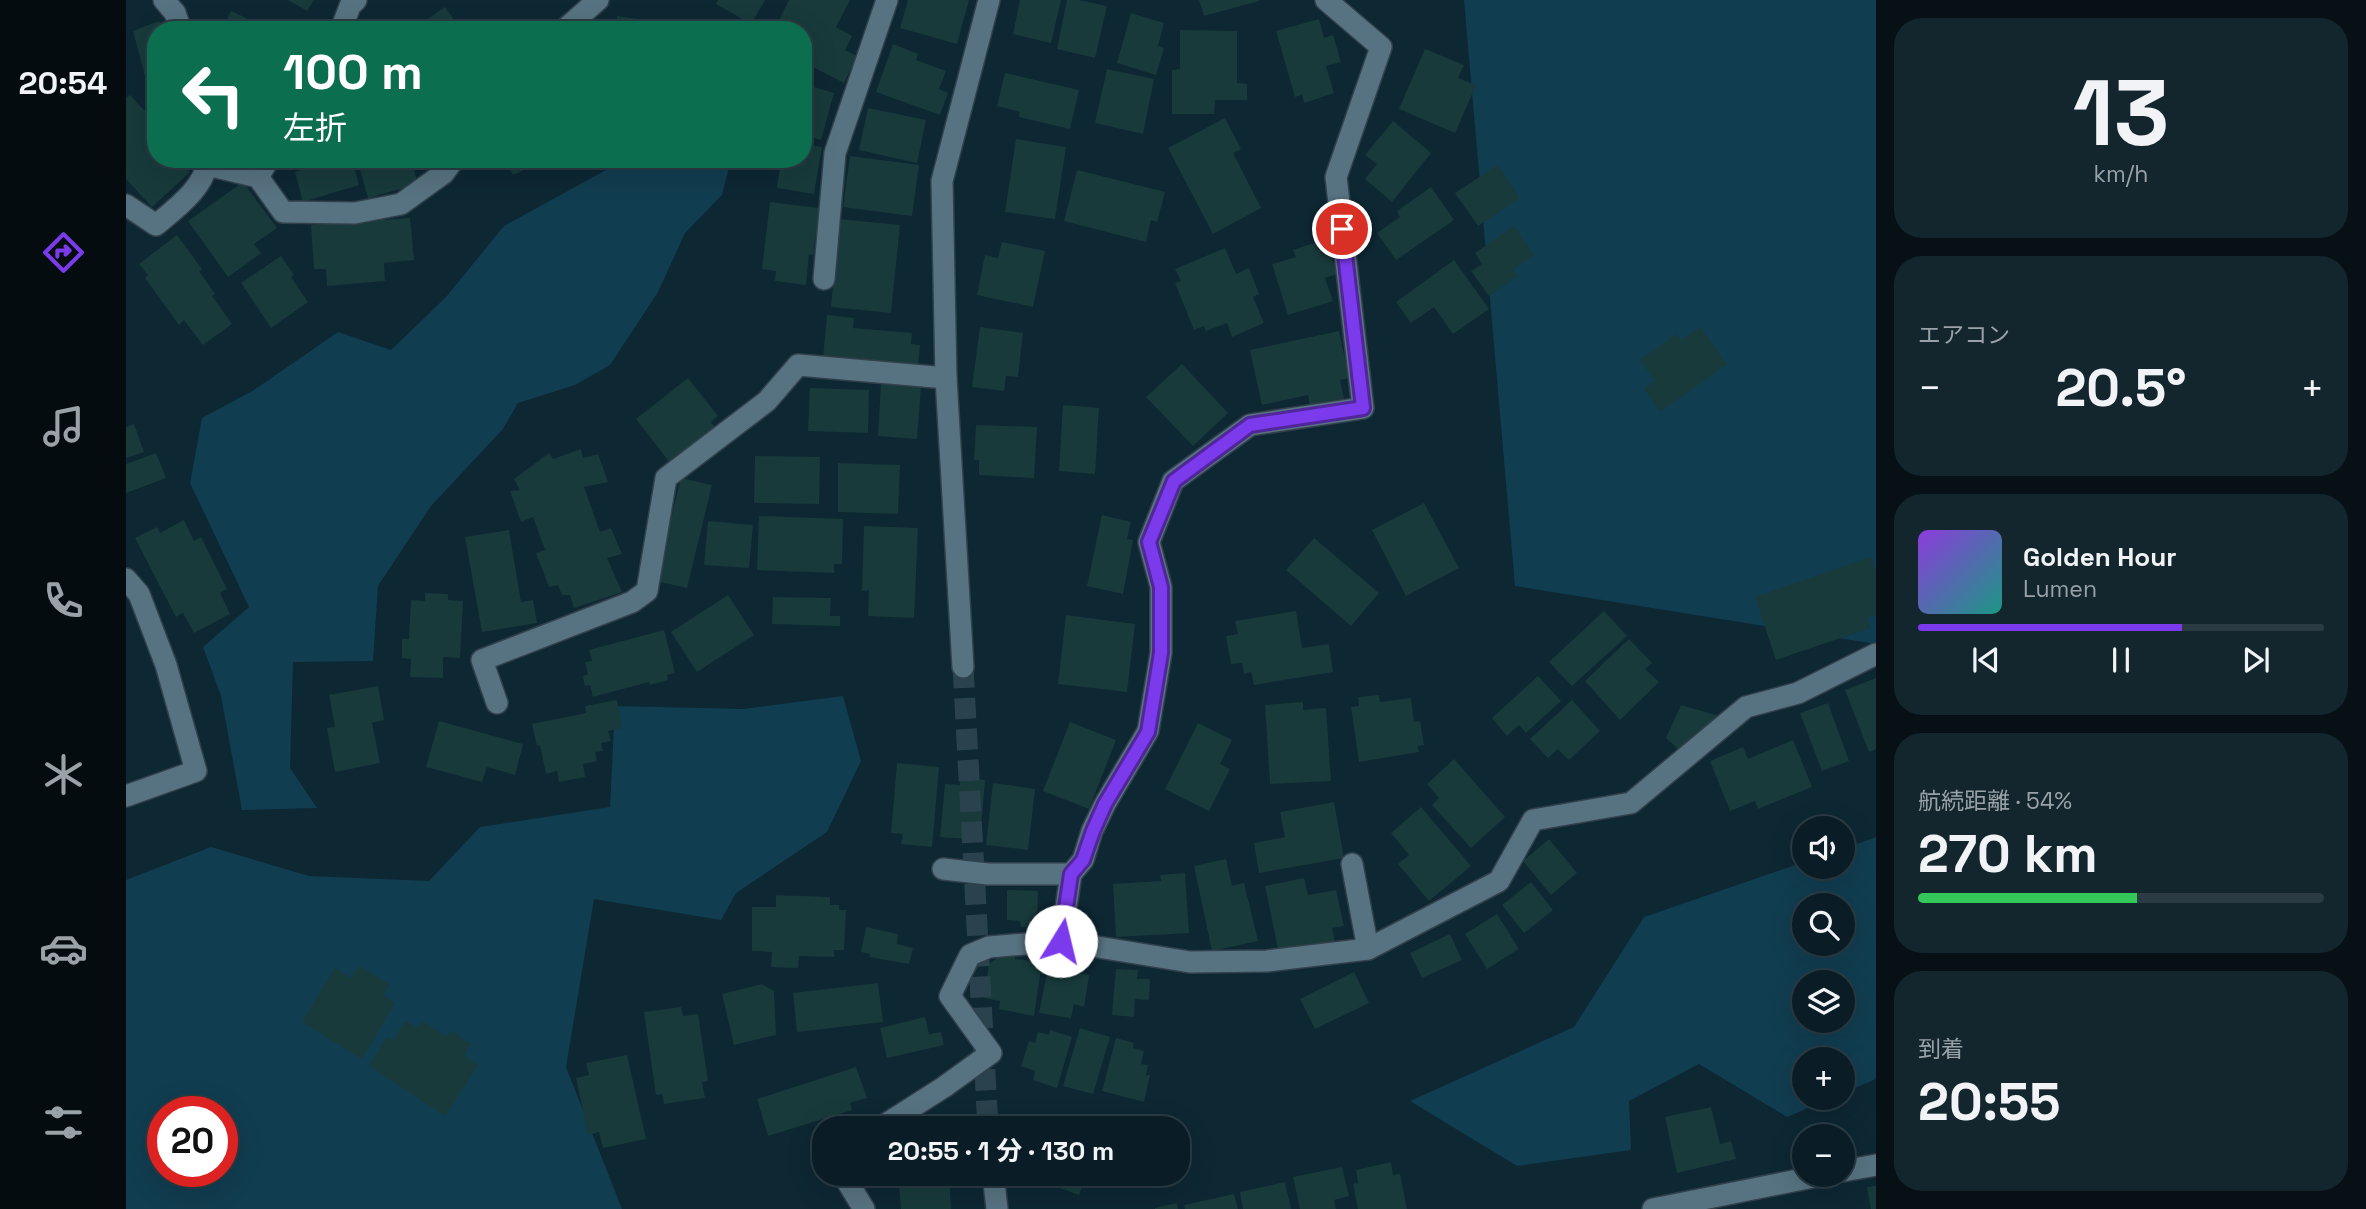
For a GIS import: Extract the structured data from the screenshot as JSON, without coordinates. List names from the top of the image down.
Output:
{
  "page": {
    "tabs": "20:54",
    "tile": [
      ["13", "km/h"],
      "エアコン",
      ["航続距離 · 54%", "270 km"],
      ["到着", "20:55"]
    ],
    "turn": ["100 m", "左折"],
    "heat": ["−", "20.5°", "+"],
    "song": ["Golden Hour", "Lumen"],
    "map_buttons": ["+", "−"],
    "limit": "20",
    "trip": "20:55 · 1 分 · 130 m"
  }
}
